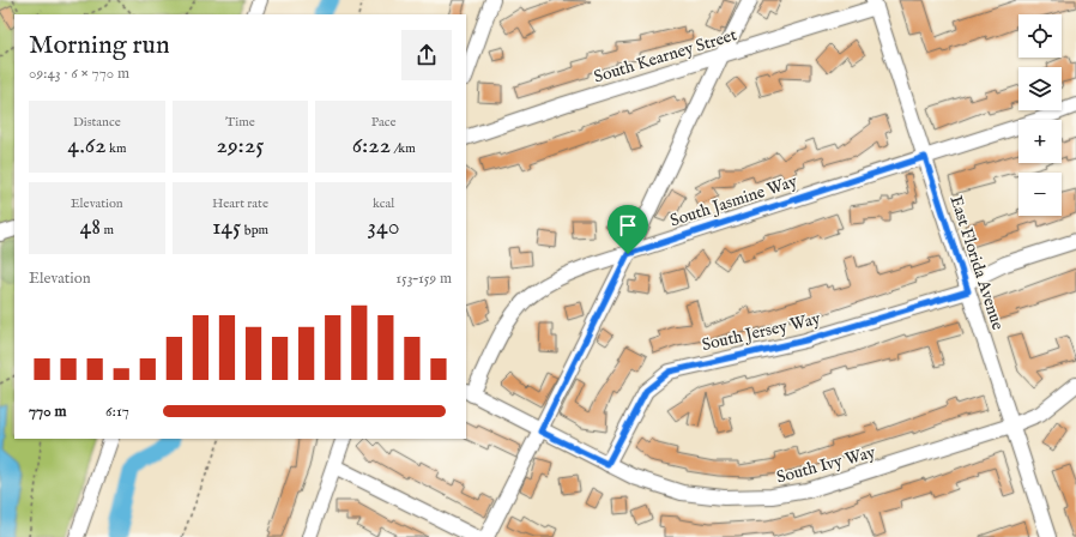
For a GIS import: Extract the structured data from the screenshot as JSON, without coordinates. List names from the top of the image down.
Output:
{
  "streets": {
    "street": [
      "South Kearney Street",
      "South Jasmine Way",
      "East Florida Avenue",
      "South Jersey Way",
      "South Ivy Way"
    ]
  },
  "crossings": [
    ["South Kearney Street", "East Florida Avenue"],
    ["South Jasmine Way", "East Florida Avenue"],
    ["South Jasmine Way", "South Ivy Way"],
    ["East Florida Avenue", "South Jersey Way"],
    ["East Florida Avenue", "South Ivy Way"],
    ["South Jersey Way", "South Ivy Way"]
  ],
  "page": {
    "map_buttons": ["+", "−"],
    "heading": ["Morning run", "09:43 · 6 × 770 m"],
    "stats": [
      ["Distance", "4.62 km"],
      ["Time", "29:25"],
      ["Pace", "6:22 /km"],
      ["Elevation", "48 m"],
      ["Heart rate", "145 bpm"],
      ["kcal", "340"]
    ],
    "chart": ["Elevation", "153–159 m"],
    "list": [
      {
        "name": "770 m",
        "note": "6:17"
      }
    ]
  }
}
